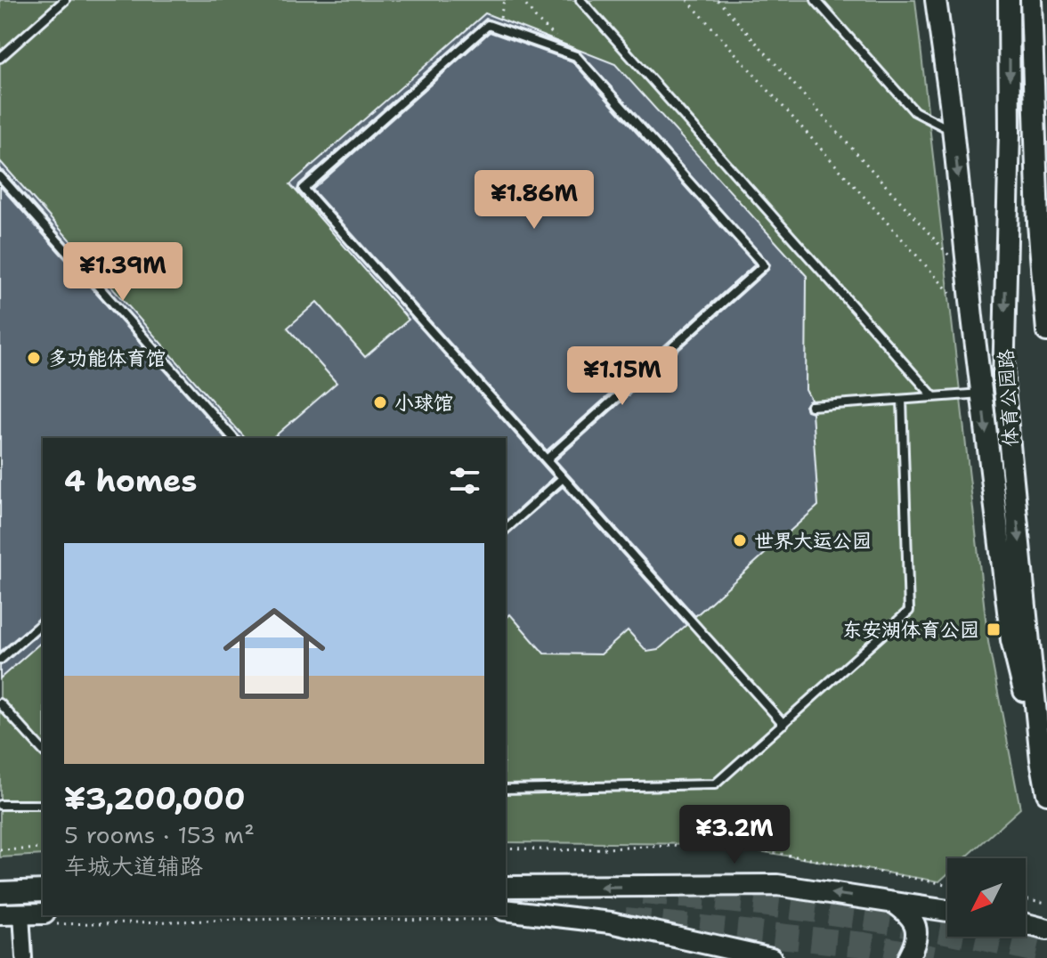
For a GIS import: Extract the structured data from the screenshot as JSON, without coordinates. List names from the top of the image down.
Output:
{
  "streets": {
    "main road": ["体育公园路"]
  },
  "places": {
    "other": ["多功能体育馆", "小球馆", "世界大运公园"],
    "transit": ["东安湖体育公园"]
  },
  "north": "bottom left",
  "page": {
    "price": [
      "¥1.86M",
      "¥1.39M",
      "¥1.15M",
      "¥3.2M"
    ],
    "heading": "4 homes",
    "list": [
      {
        "name": "¥3,200,000",
        "note": "5 rooms · 153 m² · 车城大道辅路"
      }
    ]
  }
}
